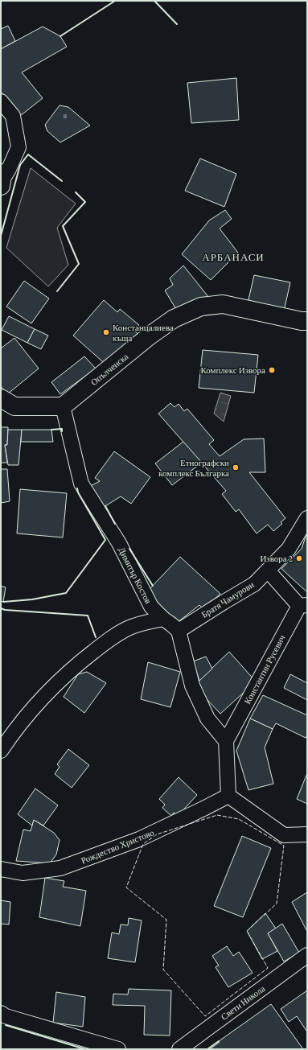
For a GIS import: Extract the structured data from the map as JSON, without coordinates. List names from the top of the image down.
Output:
{
  "streets": {
    "street": [
      "Опълченска",
      "Димитър Костов",
      "Братя Чамурови",
      "Константин Русевич",
      "Рождество Христово",
      "Свети Никола"
    ]
  },
  "crossings": [
    ["Опълченска", "Димитър Костов"],
    ["Димитър Костов", "Братя Чамурови"]
  ],
  "districts": ["АРБАНАСИ"],
  "places": [
    "Констанцалиева къща",
    "Комплекс Извора",
    "Етнографски комплекс Българка",
    "Извора 2"
  ],
  "house_numbers": ["8"]
}
